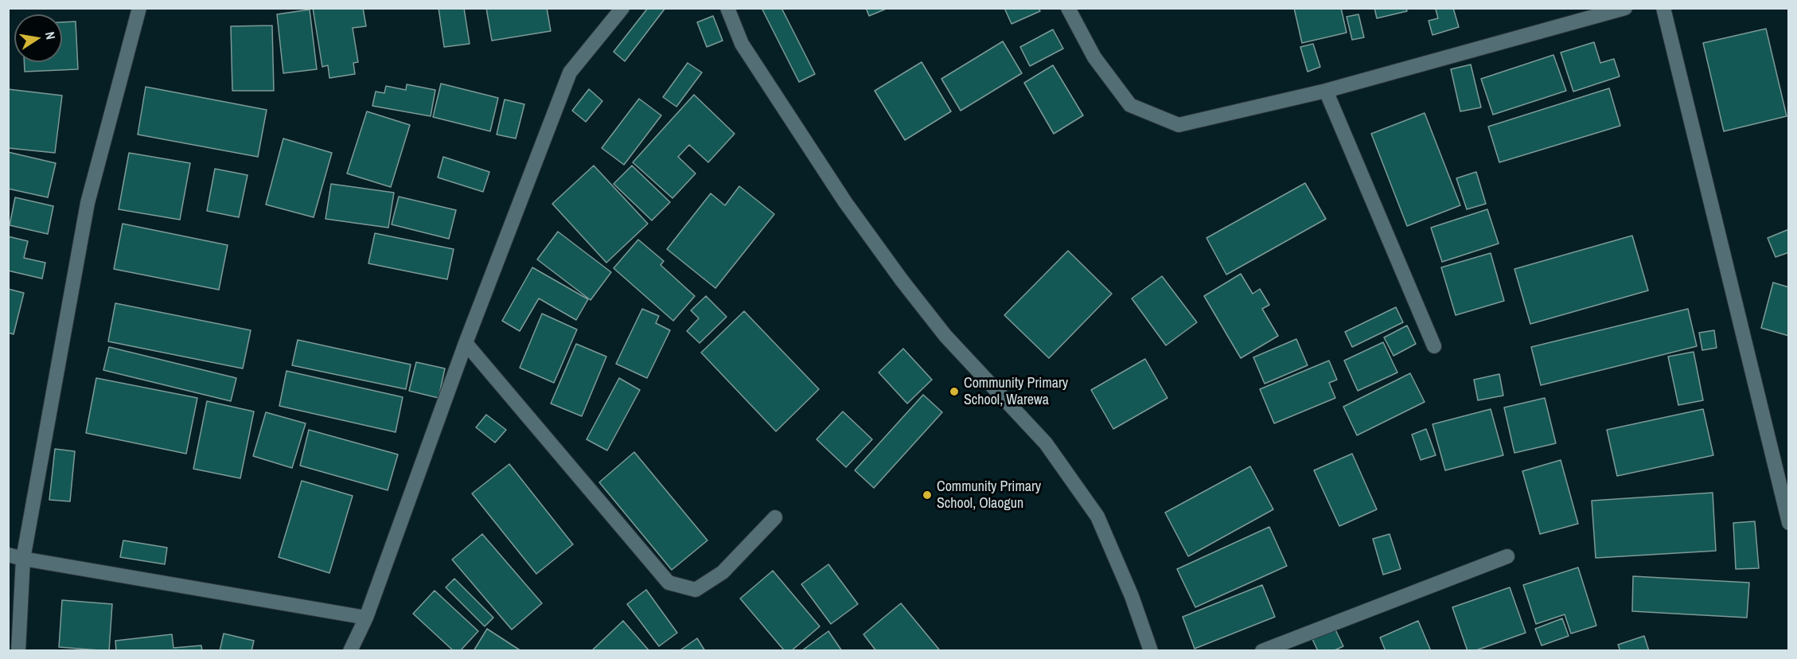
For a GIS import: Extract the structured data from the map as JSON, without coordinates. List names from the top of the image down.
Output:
{
  "places": ["Community Primary School, Warewa", "Community Primary School, Olaogun"],
  "north": "right"
}
